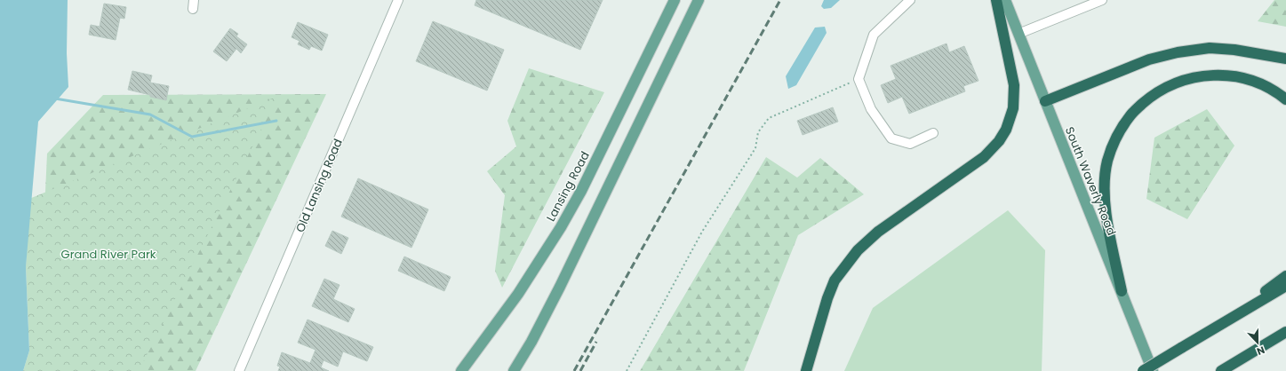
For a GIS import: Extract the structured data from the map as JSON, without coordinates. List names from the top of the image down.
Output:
{
  "streets": {
    "main road": ["South Waverly Road", "Lansing Road"],
    "street": ["Old Lansing Road"]
  },
  "parks": ["Grand River Park"],
  "north": "bottom"
}
